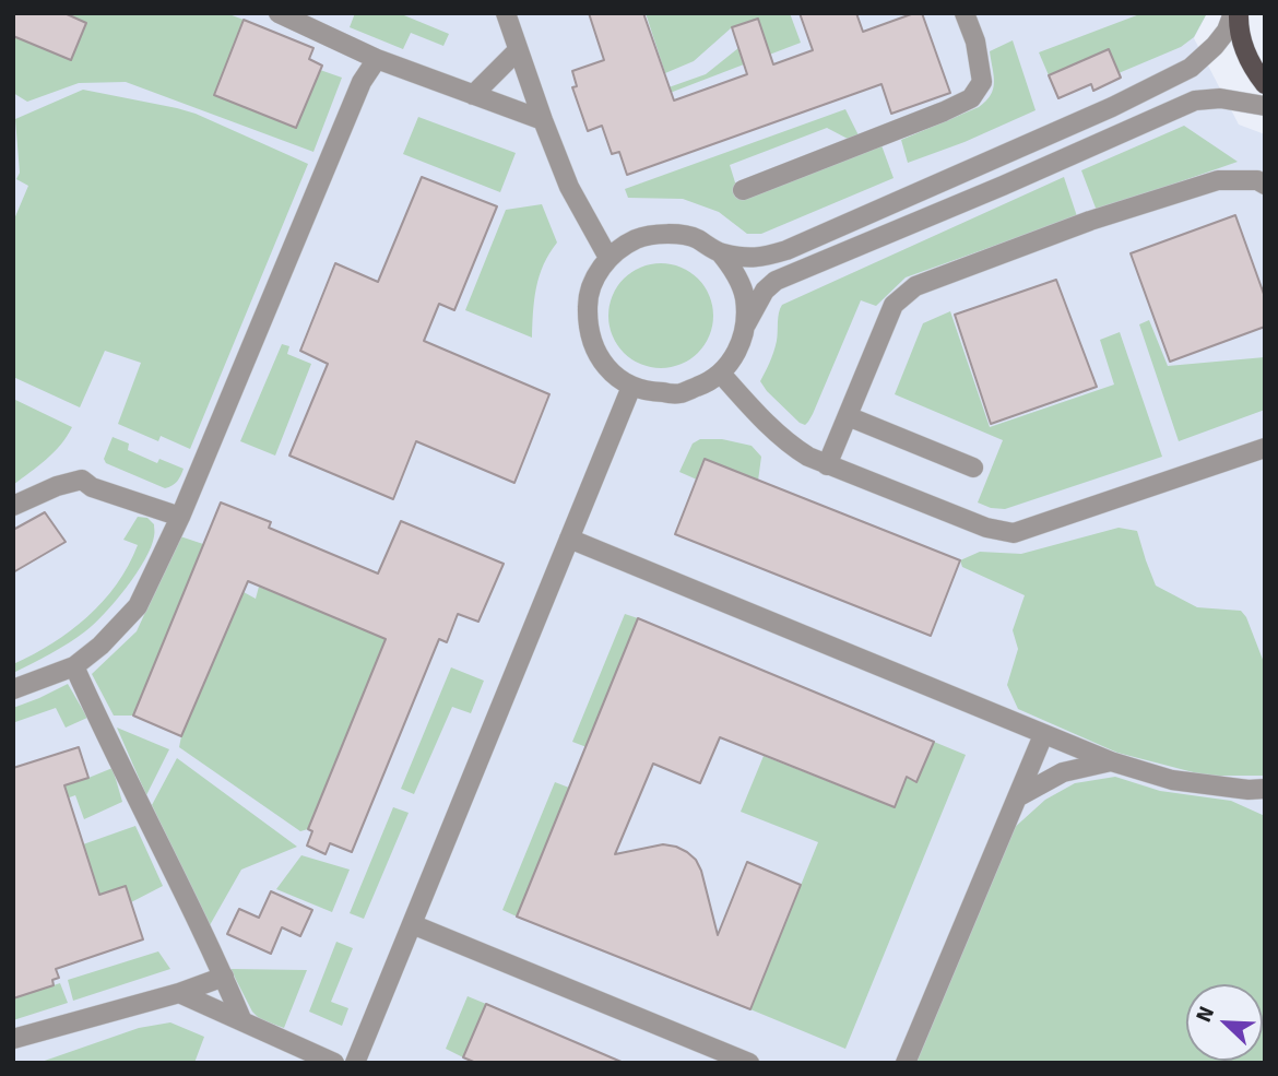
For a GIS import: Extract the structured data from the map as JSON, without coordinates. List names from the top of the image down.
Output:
{
  "north": "top left"
}
